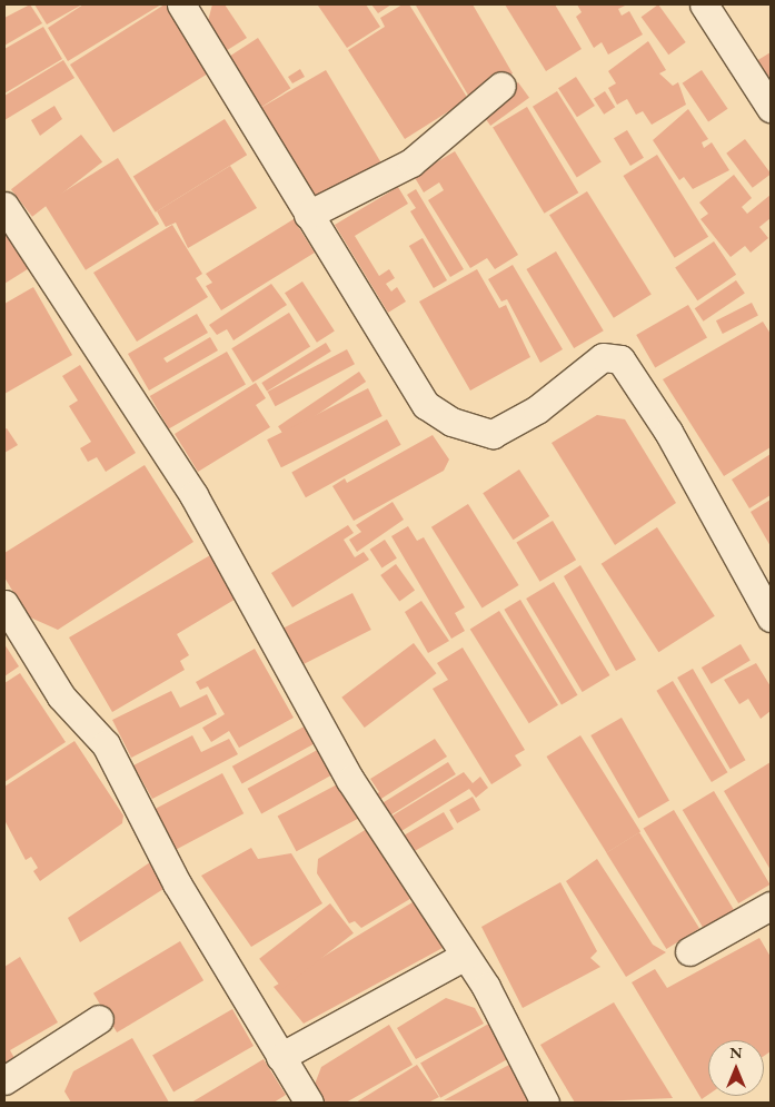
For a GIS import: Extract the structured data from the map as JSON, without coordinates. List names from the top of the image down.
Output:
{
  "north": "top"
}
